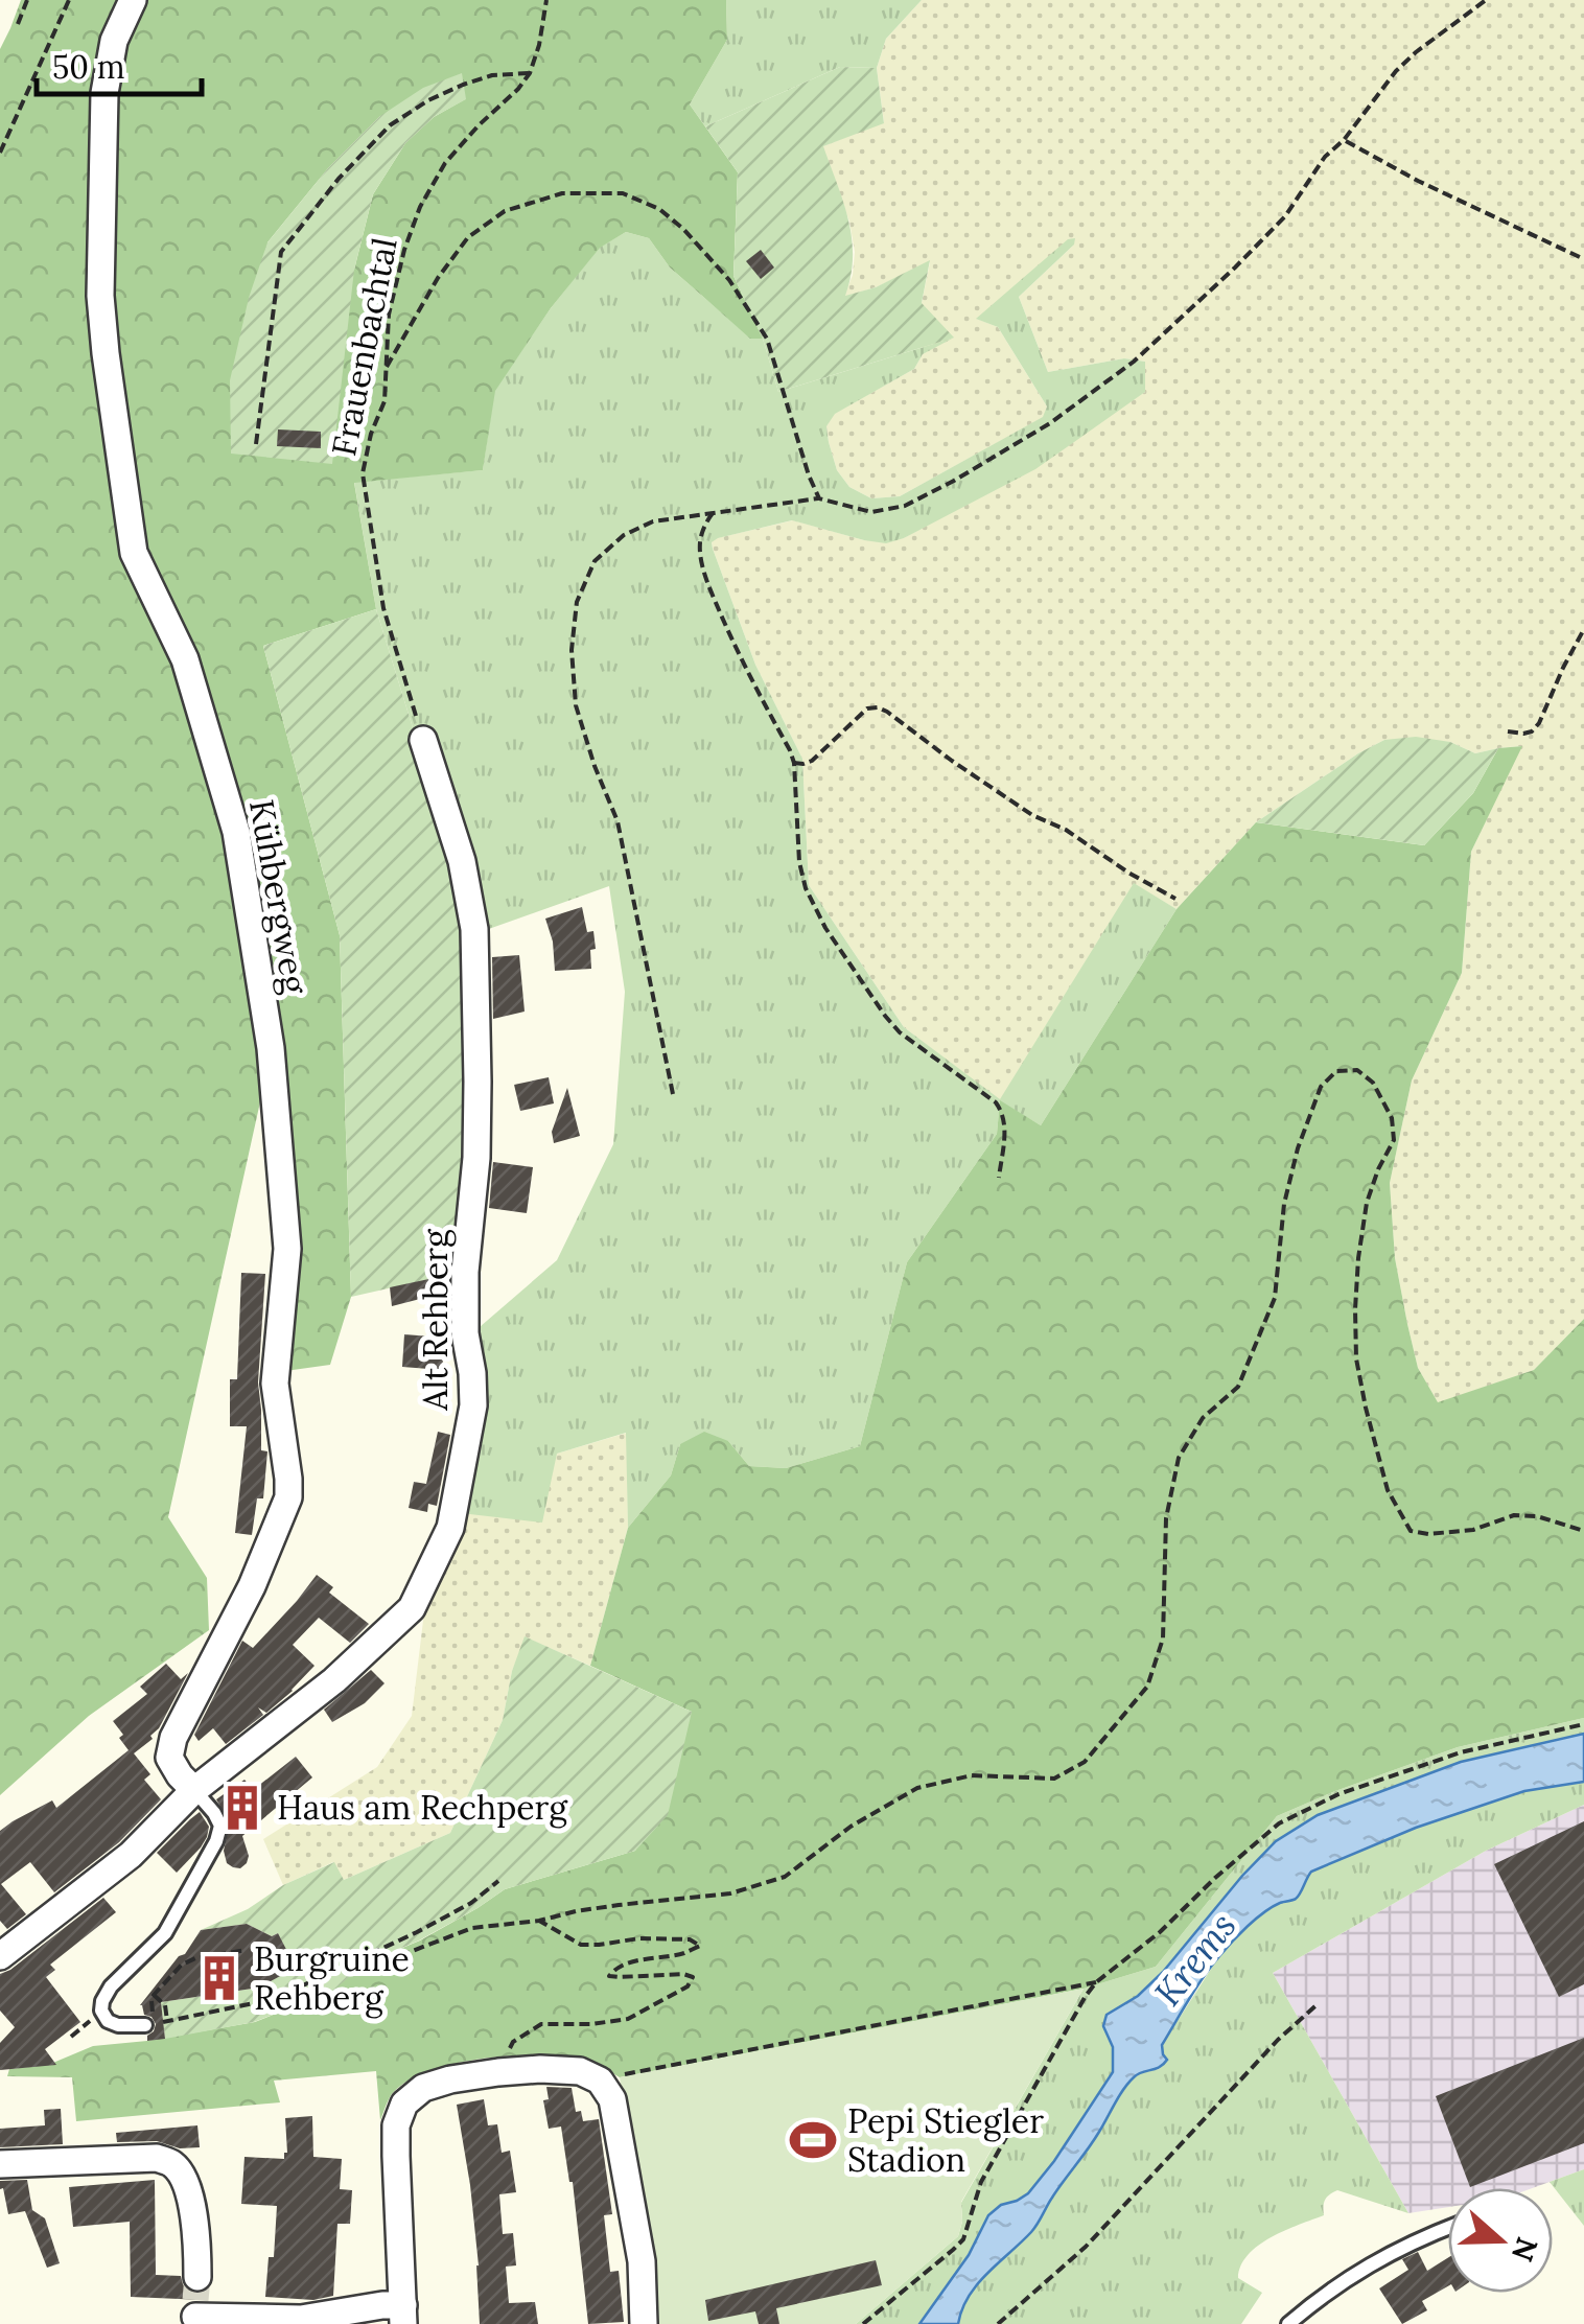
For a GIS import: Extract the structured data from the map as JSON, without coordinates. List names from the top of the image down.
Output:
{
  "streets": {
    "street": ["Kühbergweg", "Alt Rehberg"],
    "path": ["Frauenbachtal"]
  },
  "crossings": [
    ["Frauenbachtal", "Alt Rehberg"],
    ["Kühbergweg", "Alt Rehberg"]
  ],
  "water": ["Krems"],
  "places": {
    "building": ["Haus am Rechperg", "Burgruine Rehberg"],
    "sports": ["Pepi Stiegler Stadion"]
  },
  "scale_bar": "50 m",
  "north": "right"
}
